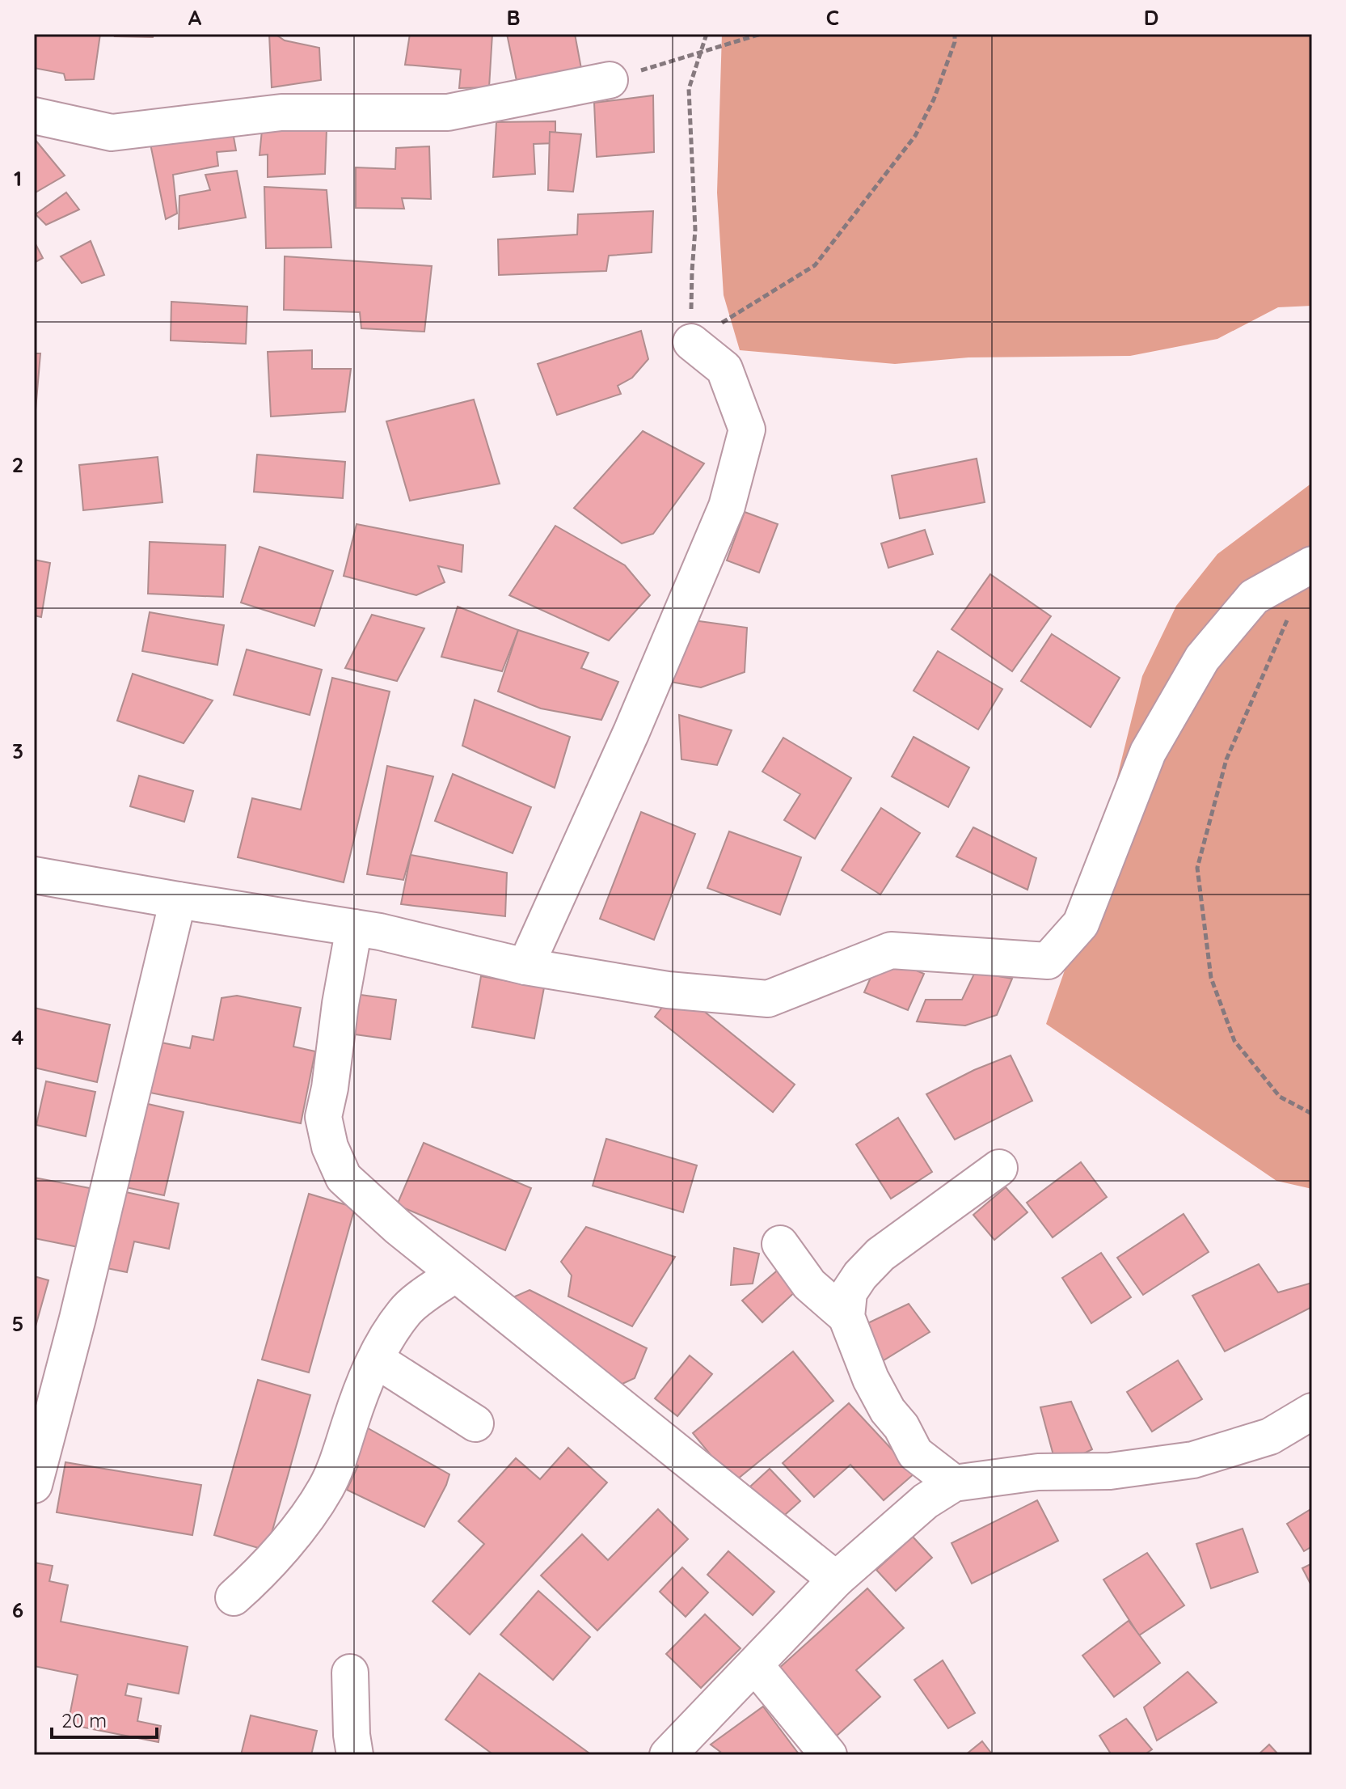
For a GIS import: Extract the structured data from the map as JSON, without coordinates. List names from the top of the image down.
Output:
{
  "scale_bar": "20 m",
  "grid": {
    "columns": [
      "A",
      "B",
      "C",
      "D"
    ],
    "rows": [
      "1",
      "2",
      "3",
      "4",
      "5",
      "6"
    ]
  }
}
